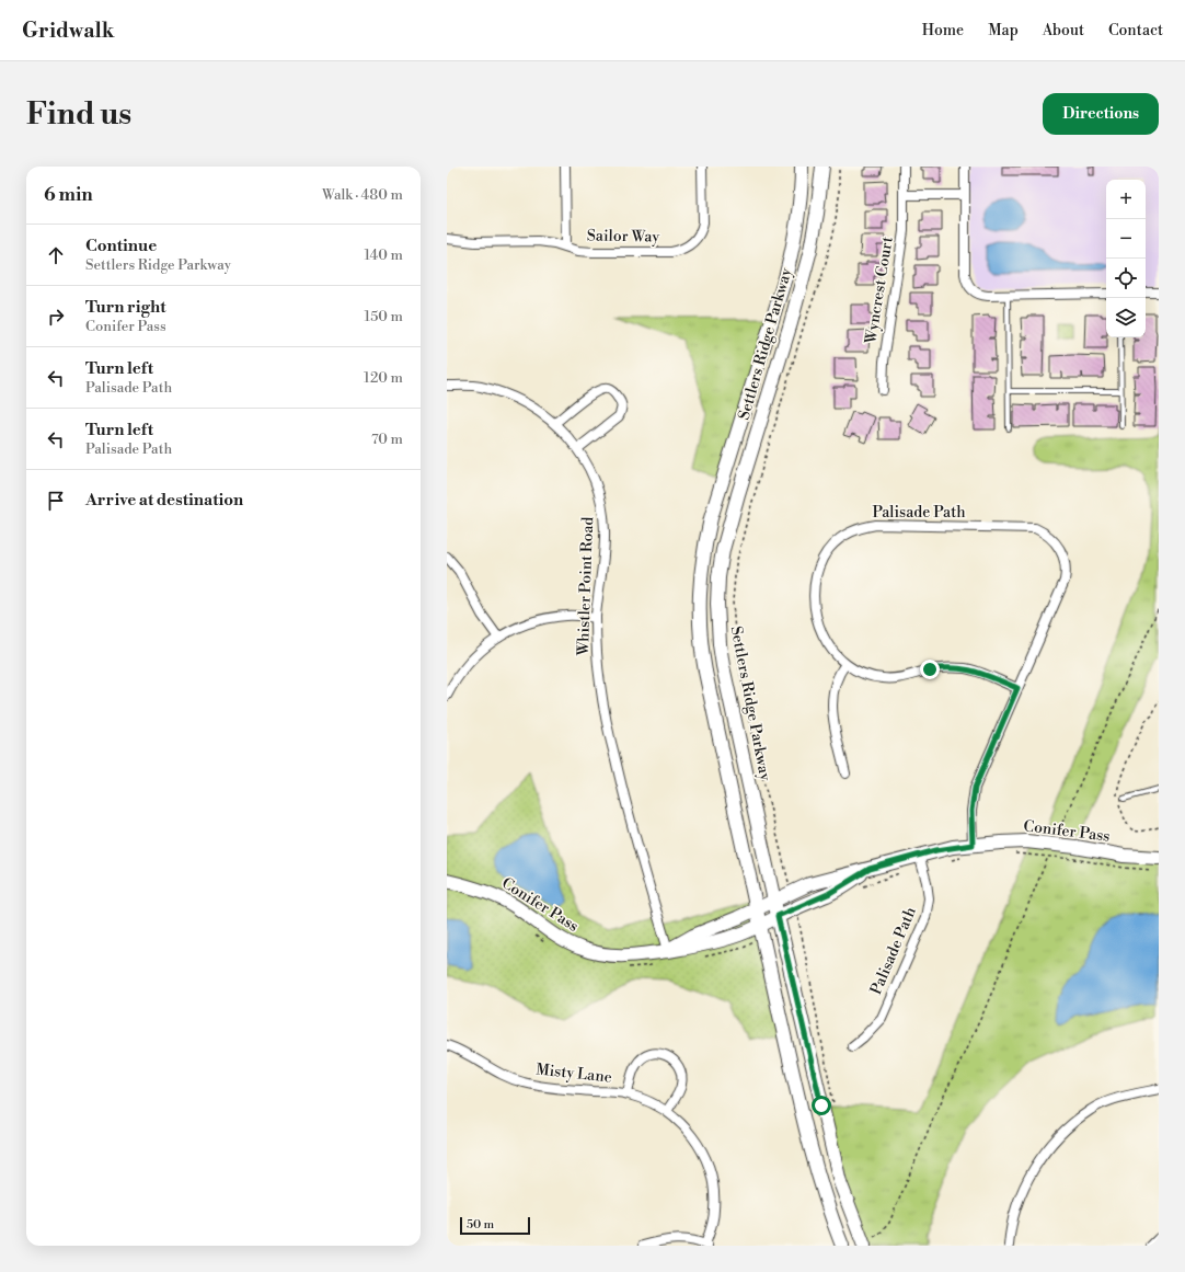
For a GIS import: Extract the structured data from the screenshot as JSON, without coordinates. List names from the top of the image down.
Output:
{
  "streets": {
    "street": [
      "Sailor Way",
      "Wyncrest Court",
      "Settlers Ridge Parkway",
      "Palisade Path",
      "Whistler Point Road",
      "Conifer Pass",
      "Misty Lane"
    ]
  },
  "crossings": [
    ["Settlers Ridge Parkway", "Conifer Pass"],
    ["Palisade Path", "Conifer Pass"],
    ["Whistler Point Road", "Conifer Pass"]
  ],
  "scale_bar": "50 m",
  "page": {
    "header": "Gridwalk",
    "nav": [
      "Home",
      "Map",
      "About",
      "Contact"
    ],
    "buttons": "Directions",
    "title": "Find us",
    "heading": ["6 min", "Walk · 480 m"],
    "map_buttons": ["+", "−"],
    "list": [
      ["Continue", "Settlers Ridge Parkway", "140 m"],
      ["Turn right", "Conifer Pass", "150 m"],
      ["Turn left", "Palisade Path", "120 m"],
      ["Turn left", "Palisade Path", "70 m"],
      "Arrive at destination"
    ],
    "scale": "50 m"
  }
}
